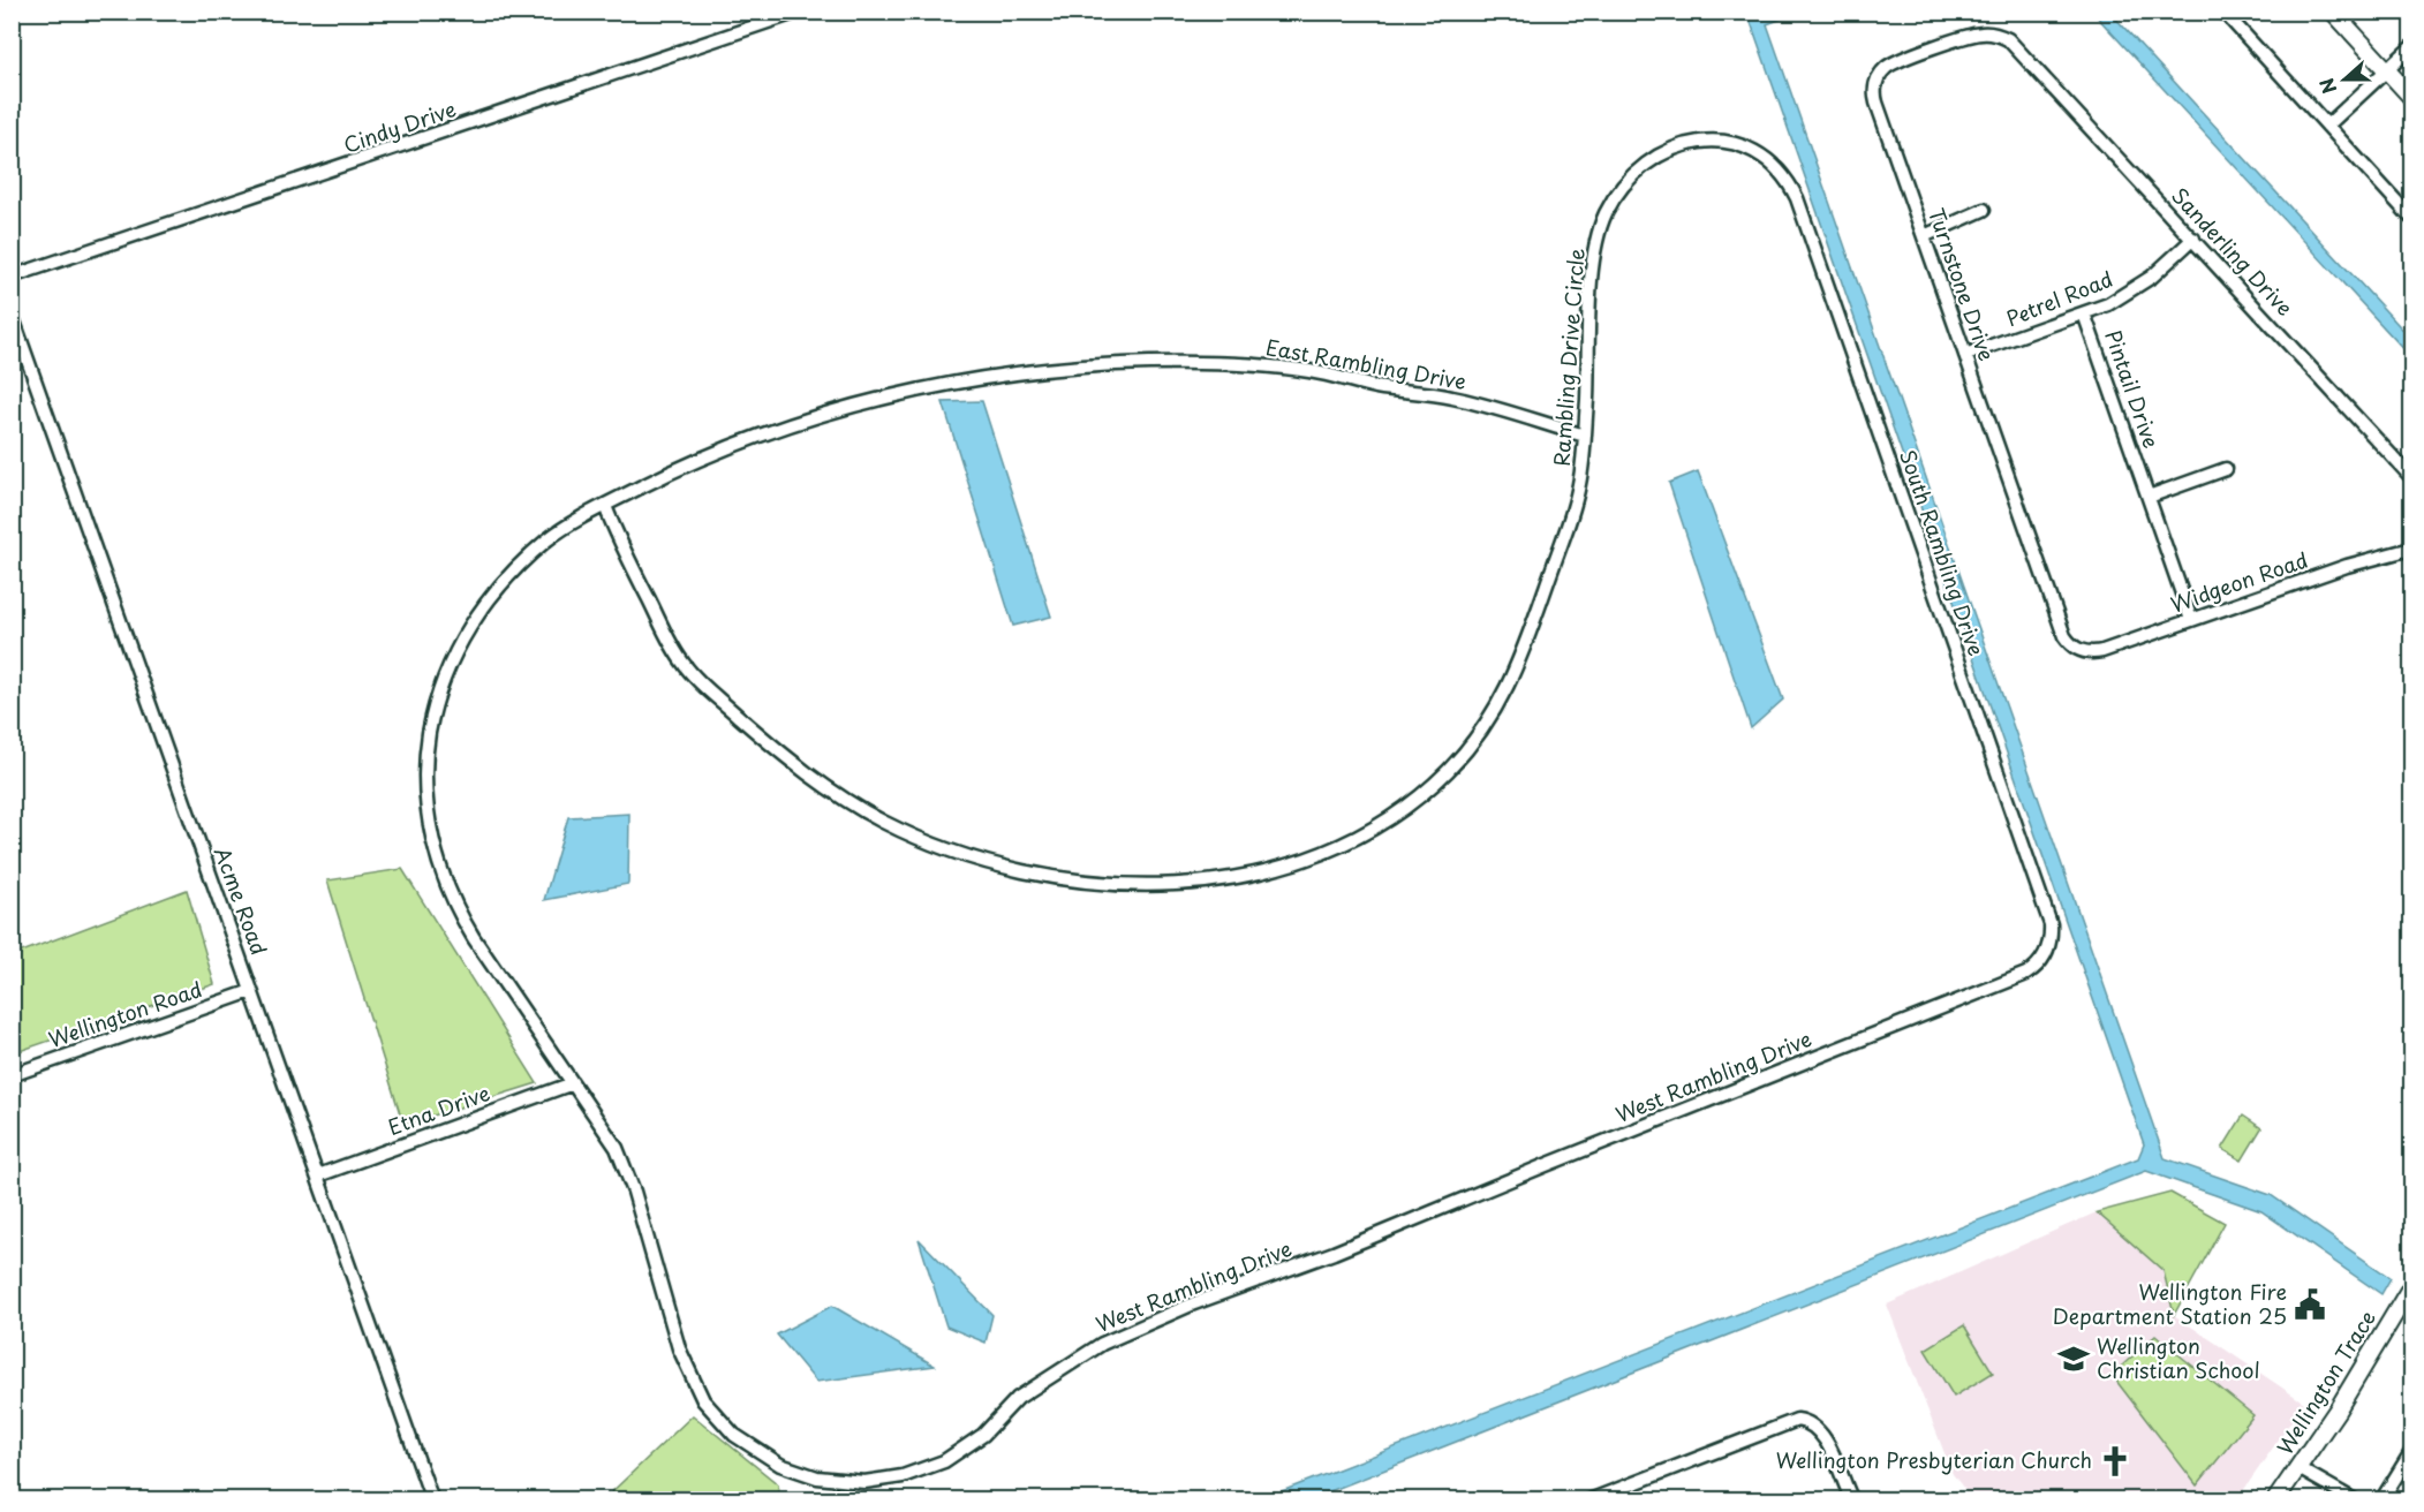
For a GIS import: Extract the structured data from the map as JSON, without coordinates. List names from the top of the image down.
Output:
{
  "streets": {
    "street": [
      "Cindy Drive",
      "Sanderling Drive",
      "Turnstone Drive",
      "Petrel Road",
      "Rambling Drive Circle",
      "East Rambling Drive",
      "Pintail Drive",
      "South Rambling Drive",
      "Widgeon Road",
      "Acme Road",
      "Wellington Road",
      "West Rambling Drive",
      "Etna Drive",
      "Wellington Trace"
    ]
  },
  "crossings": [
    ["Sanderling Drive", "Turnstone Drive"],
    ["Sanderling Drive", "Petrel Road"],
    ["Turnstone Drive", "Petrel Road"],
    ["Turnstone Drive", "Widgeon Road"],
    ["Petrel Road", "Pintail Drive"],
    ["Rambling Drive Circle", "East Rambling Drive"],
    ["Rambling Drive Circle", "South Rambling Drive"],
    ["East Rambling Drive", "West Rambling Drive"],
    ["East Rambling Drive", "Etna Drive"],
    ["South Rambling Drive", "West Rambling Drive"],
    ["Acme Road", "Wellington Road"],
    ["Acme Road", "Etna Drive"],
    ["West Rambling Drive", "Etna Drive"]
  ],
  "places": {
    "public building": ["Wellington Fire Department Station 25"],
    "school or university": ["Wellington Christian School"],
    "church": ["Wellington Presbyterian Church"]
  },
  "north": "left"
}
